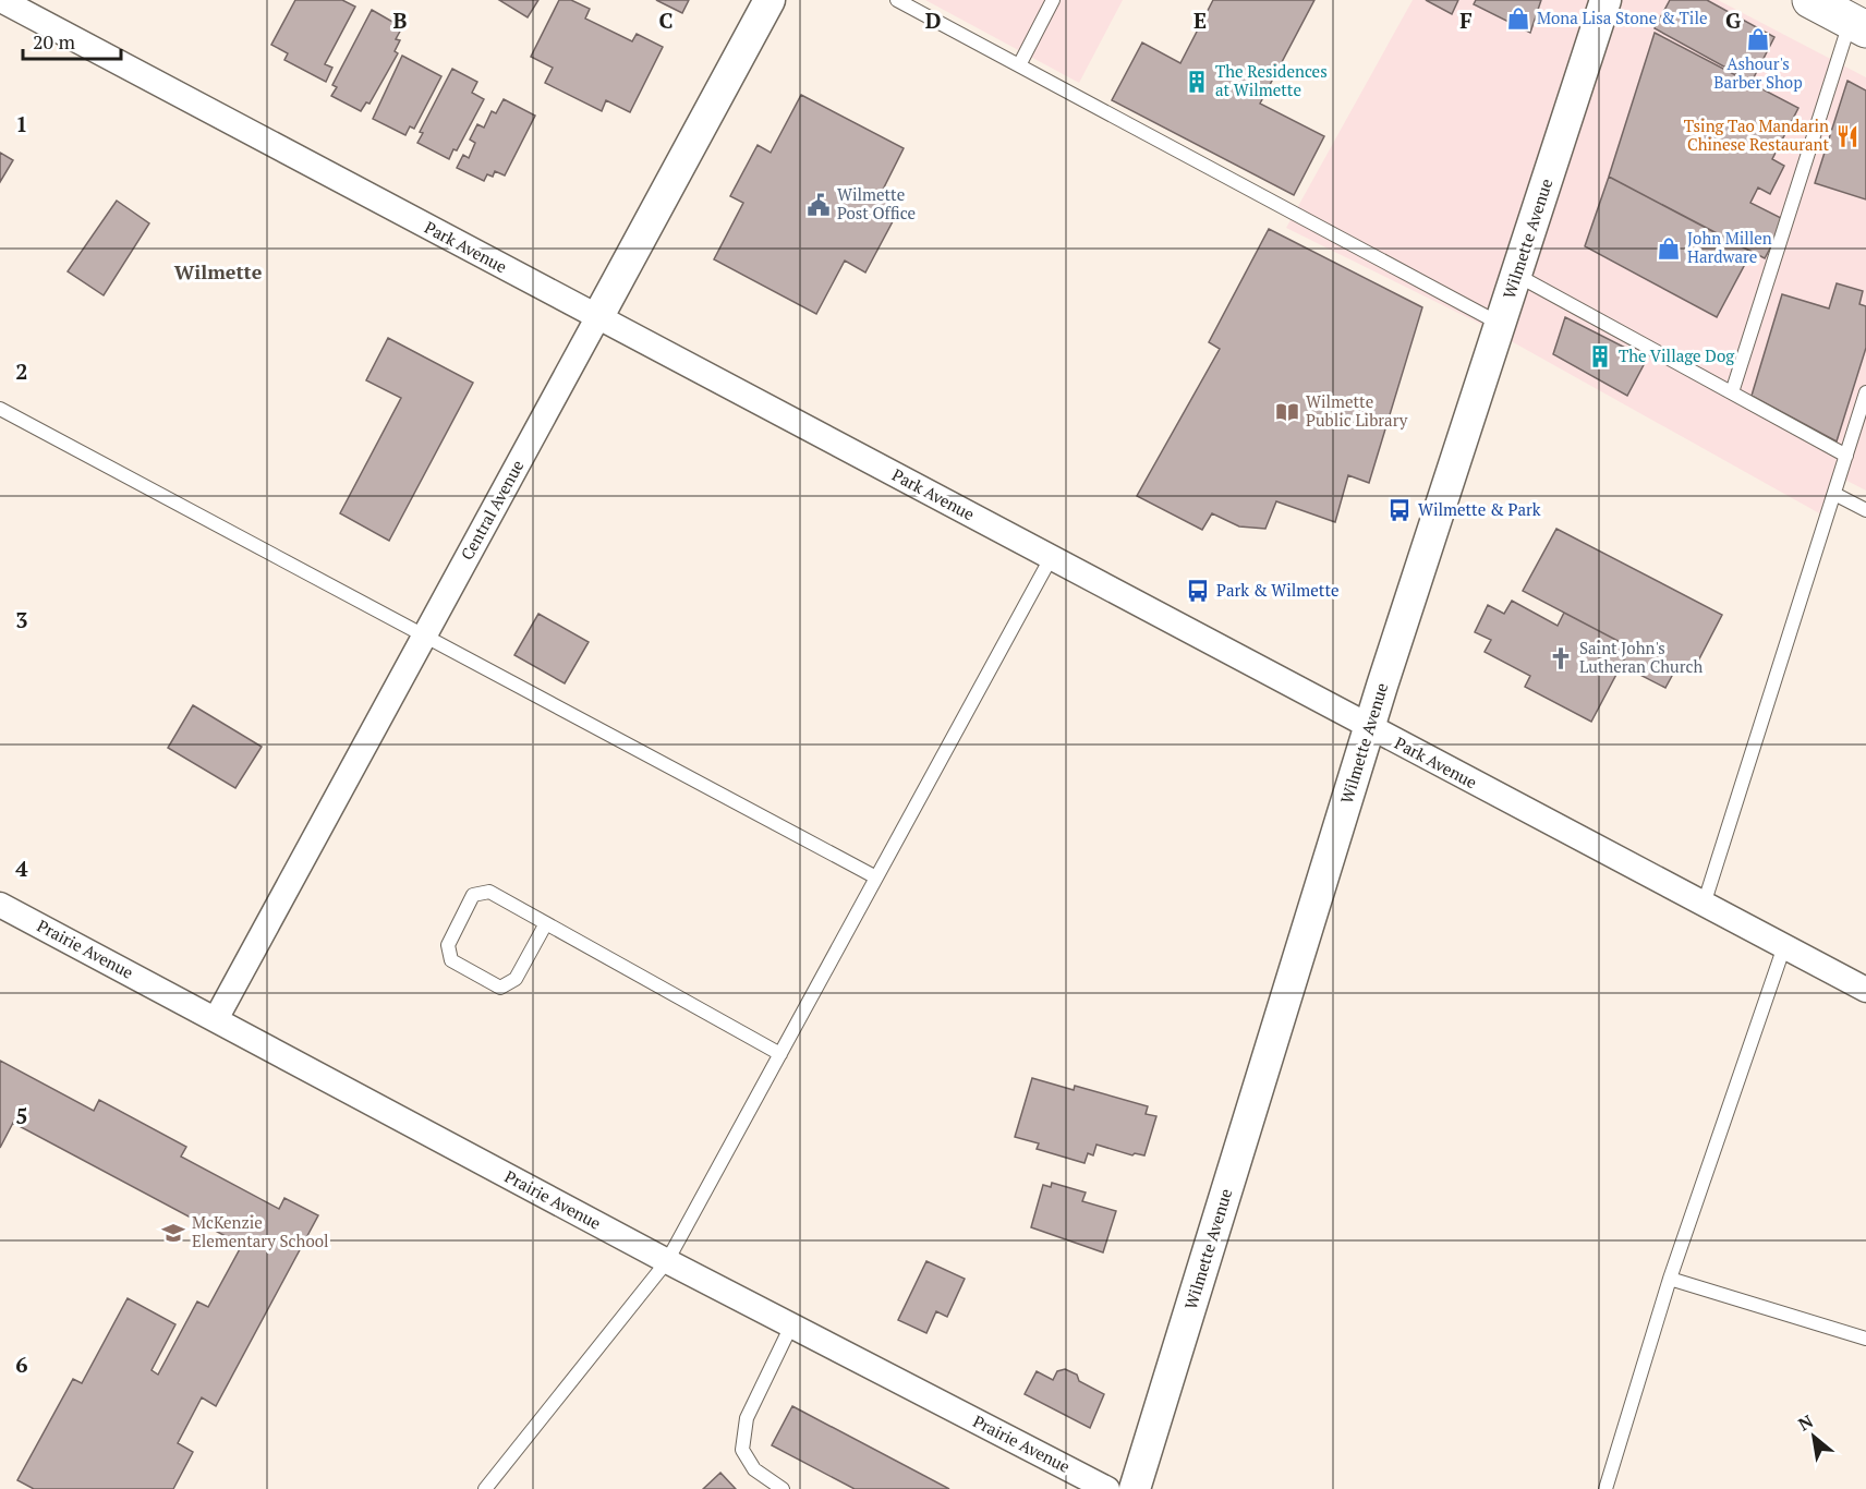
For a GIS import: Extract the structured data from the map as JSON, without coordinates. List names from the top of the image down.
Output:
{
  "streets": {
    "street": [
      "Wilmette Avenue",
      "Park Avenue",
      "Central Avenue",
      "Prairie Avenue"
    ]
  },
  "crossings": [
    ["Wilmette Avenue", "Park Avenue"],
    ["Park Avenue", "Central Avenue"],
    ["Central Avenue", "Prairie Avenue"]
  ],
  "districts": ["Wilmette"],
  "places": {
    "shop": ["Mona Lisa Stone & Tile", "Ashour's Barber Shop", "John Millen Hardware"],
    "building": ["The Residences at Wilmette", "The Village Dog"],
    "restaurant": ["Tsing Tao Mandarin Chinese Restaurant"],
    "public building": ["Wilmette Post Office"],
    "library": ["Wilmette Public Library"],
    "bus stop": ["Wilmette & Park", "Park & Wilmette"],
    "church": ["Saint John's Lutheran Church"],
    "school or university": ["McKenzie Elementary School"]
  },
  "scale_bar": "20 m",
  "north": "top left",
  "grid": {
    "columns": [
      "B",
      "C",
      "D",
      "E",
      "F",
      "G"
    ],
    "rows": [
      "1",
      "2",
      "3",
      "4",
      "5",
      "6"
    ]
  }
}
